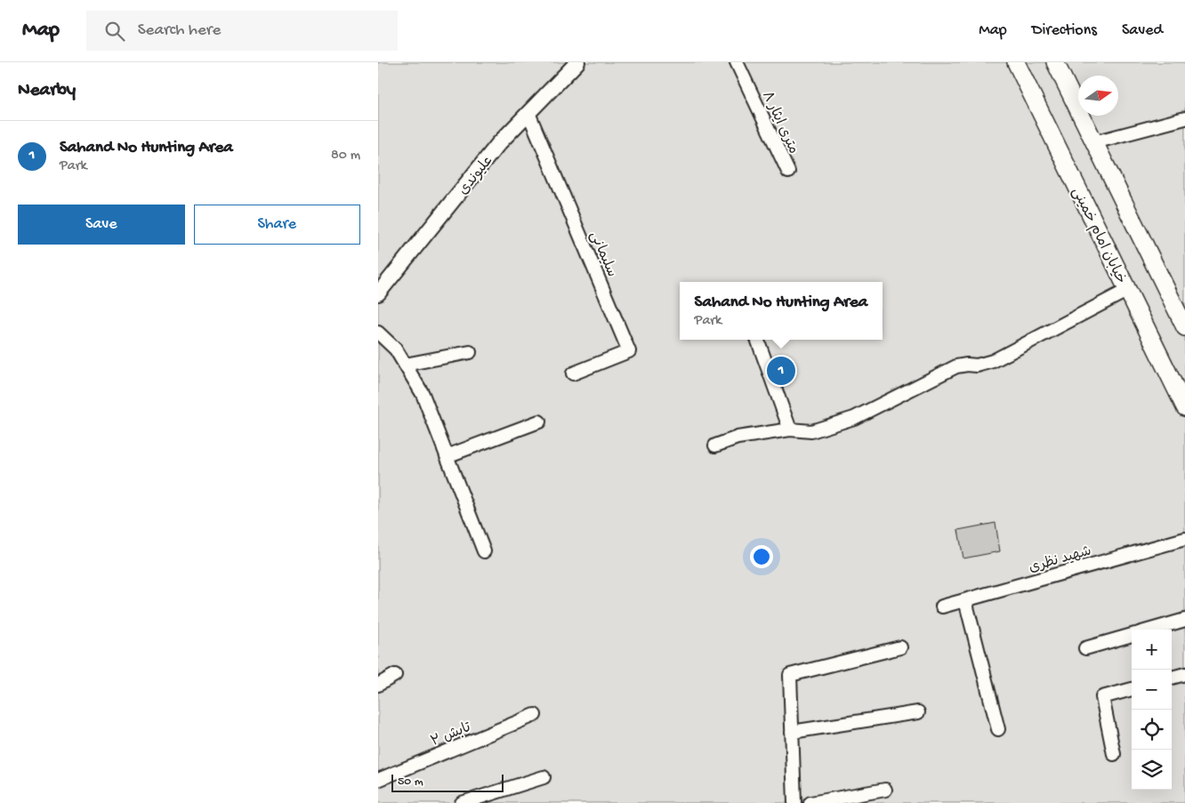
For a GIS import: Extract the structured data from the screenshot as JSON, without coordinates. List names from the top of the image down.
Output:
{
  "streets": {
    "main road": ["خیابان امام خمینی"],
    "street": [
      "۸ متری ایثار",
      "علیوندی",
      "سلیمانی",
      "شهید نظری",
      "تابش ۲"
    ]
  },
  "crossings": [
    ["علیوندی", "سلیمانی"]
  ],
  "scale_bar": "50 m",
  "north": "right",
  "page": {
    "header": "Map",
    "search": "Search here",
    "nav": ["Map", "Directions", "Saved"],
    "heading": "Nearby",
    "list": [
      {
        "mark": "1",
        "name": "Sahand No Hunting Area",
        "note": "Park",
        "value": "80 m"
      }
    ],
    "buttons": ["Save", "Share"],
    "popup": ["Sahand No Hunting Area", "Park"],
    "pins": "1",
    "map_buttons": ["+", "−"],
    "scale": "50 m"
  }
}
